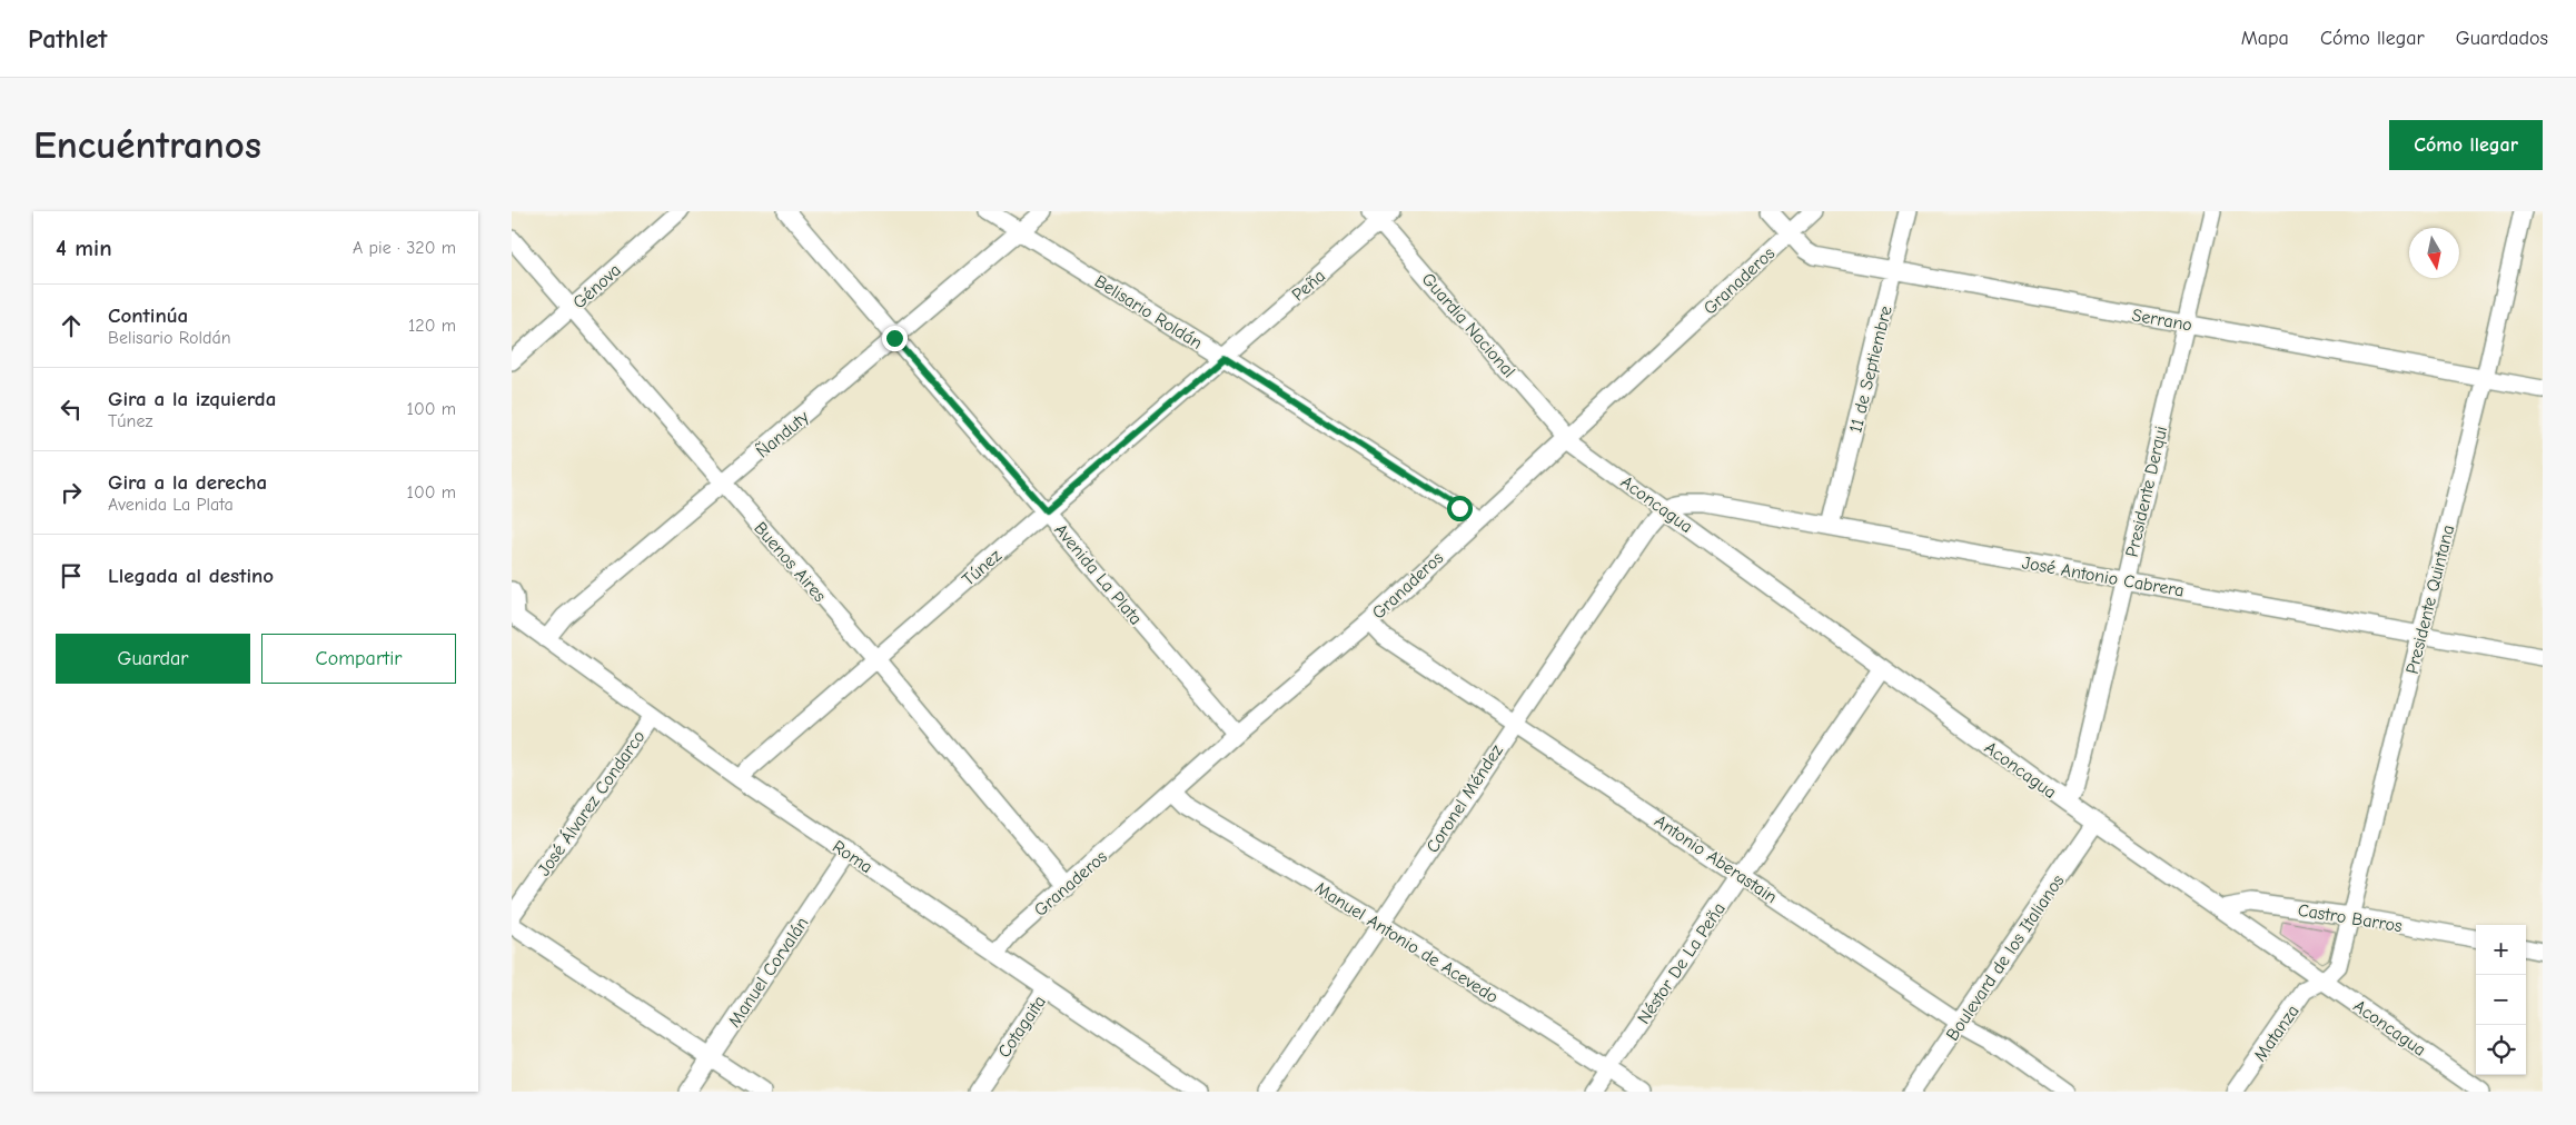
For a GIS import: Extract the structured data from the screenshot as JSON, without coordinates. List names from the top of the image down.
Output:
{
  "streets": {
    "street": [
      "Granaderos",
      "Peña",
      "Génova",
      "Belisario Roldán",
      "Serrano",
      "Guardia Nacional",
      "11 de Septiembre",
      "Ñanduty",
      "Presidente Derqui",
      "Aconcagua",
      "Buenos Aires",
      "Túnez",
      "Avenida La Plata",
      "José Antonio Cabrera",
      "Presidente Quintana",
      "Coronel Méndez",
      "José Álvarez Condarco",
      "Roma",
      "Antonio Aberastain",
      "Castro Barros",
      "Manuel Antonio de Acevedo",
      "Boulevard de los Italianos",
      "Néstor De La Peña",
      "Manuel Corvalán",
      "Cotagaita",
      "Matanza"
    ]
  },
  "crossings": [
    ["Granaderos", "Belisario Roldán"],
    ["Granaderos", "Serrano"],
    ["Granaderos", "Guardia Nacional"],
    ["Granaderos", "Aconcagua"],
    ["Granaderos", "Buenos Aires"],
    ["Granaderos", "Avenida La Plata"],
    ["Granaderos", "Roma"],
    ["Granaderos", "Antonio Aberastain"],
    ["Granaderos", "Manuel Antonio de Acevedo"],
    ["Peña", "Belisario Roldán"],
    ["Peña", "Guardia Nacional"],
    ["Peña", "Túnez"],
    ["Génova", "Buenos Aires"],
    ["Belisario Roldán", "Ñanduty"],
    ["Belisario Roldán", "Túnez"],
    ["Serrano", "11 de Septiembre"],
    ["Serrano", "Presidente Derqui"],
    ["Serrano", "Presidente Quintana"],
    ["Guardia Nacional", "Aconcagua"],
    ["11 de Septiembre", "José Antonio Cabrera"],
    ["Ñanduty", "Buenos Aires"],
    ["Ñanduty", "Avenida La Plata"],
    ["Ñanduty", "Roma"],
    ["Presidente Derqui", "Aconcagua"],
    ["Presidente Derqui", "José Antonio Cabrera"],
    ["Aconcagua", "José Antonio Cabrera"],
    ["Aconcagua", "Presidente Quintana"],
    ["Aconcagua", "Coronel Méndez"],
    ["Aconcagua", "Castro Barros"],
    ["Aconcagua", "Boulevard de los Italianos"],
    ["Aconcagua", "Néstor De La Peña"],
    ["Aconcagua", "Matanza"],
    ["Buenos Aires", "Túnez"],
    ["Túnez", "Avenida La Plata"],
    ["Túnez", "Roma"],
    ["José Antonio Cabrera", "Presidente Quintana"],
    ["José Antonio Cabrera", "Coronel Méndez"],
    ["Presidente Quintana", "Castro Barros"],
    ["Presidente Quintana", "Matanza"],
    ["Coronel Méndez", "Antonio Aberastain"],
    ["Coronel Méndez", "Manuel Antonio de Acevedo"],
    ["José Álvarez Condarco", "Roma"],
    ["Roma", "Manuel Corvalán"],
    ["Roma", "Cotagaita"],
    ["Antonio Aberastain", "Boulevard de los Italianos"],
    ["Antonio Aberastain", "Néstor De La Peña"],
    ["Manuel Antonio de Acevedo", "Néstor De La Peña"]
  ],
  "north": "bottom",
  "page": {
    "header": "Pathlet",
    "nav": ["Mapa", "Cómo llegar", "Guardados"],
    "buttons": [
      "Cómo llegar",
      ["Guardar", "Compartir"]
    ],
    "title": "Encuéntranos",
    "heading": ["4 min", "A pie · 320 m"],
    "list": [
      ["Continúa", "Belisario Roldán", "120 m"],
      ["Gira a la izquierda", "Túnez", "100 m"],
      ["Gira a la derecha", "Avenida La Plata", "100 m"],
      "Llegada al destino"
    ],
    "map_buttons": ["+", "−"]
  }
}
